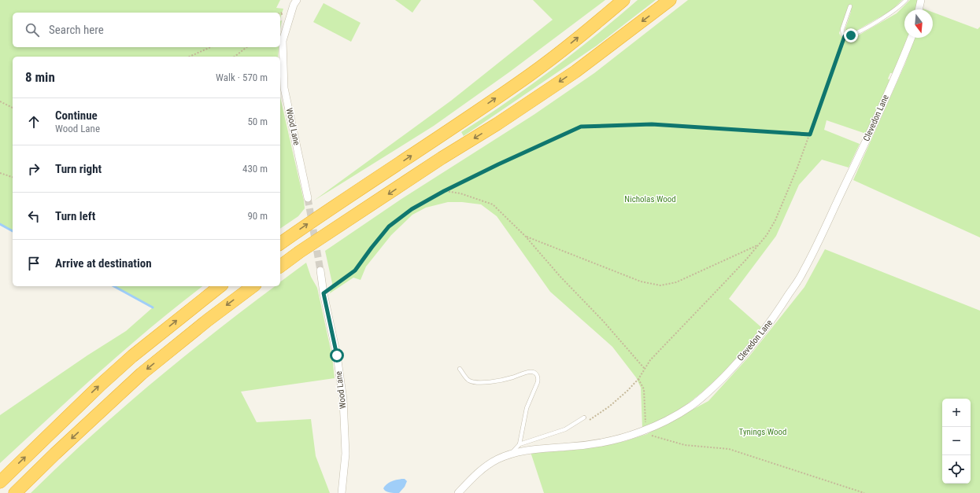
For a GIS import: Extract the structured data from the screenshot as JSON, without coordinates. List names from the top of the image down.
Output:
{
  "streets": {
    "street": ["Clevedon Lane", "Wood Lane"]
  },
  "parks": ["Nicholas Wood", "Tynings Wood"],
  "north": "bottom",
  "page": {
    "search": "Search here",
    "heading": ["8 min", "Walk · 570 m"],
    "list": [
      ["Continue", "Wood Lane", "50 m"],
      ["Turn right", "430 m"],
      ["Turn left", "90 m"],
      "Arrive at destination"
    ],
    "map_buttons": ["+", "−"]
  }
}
